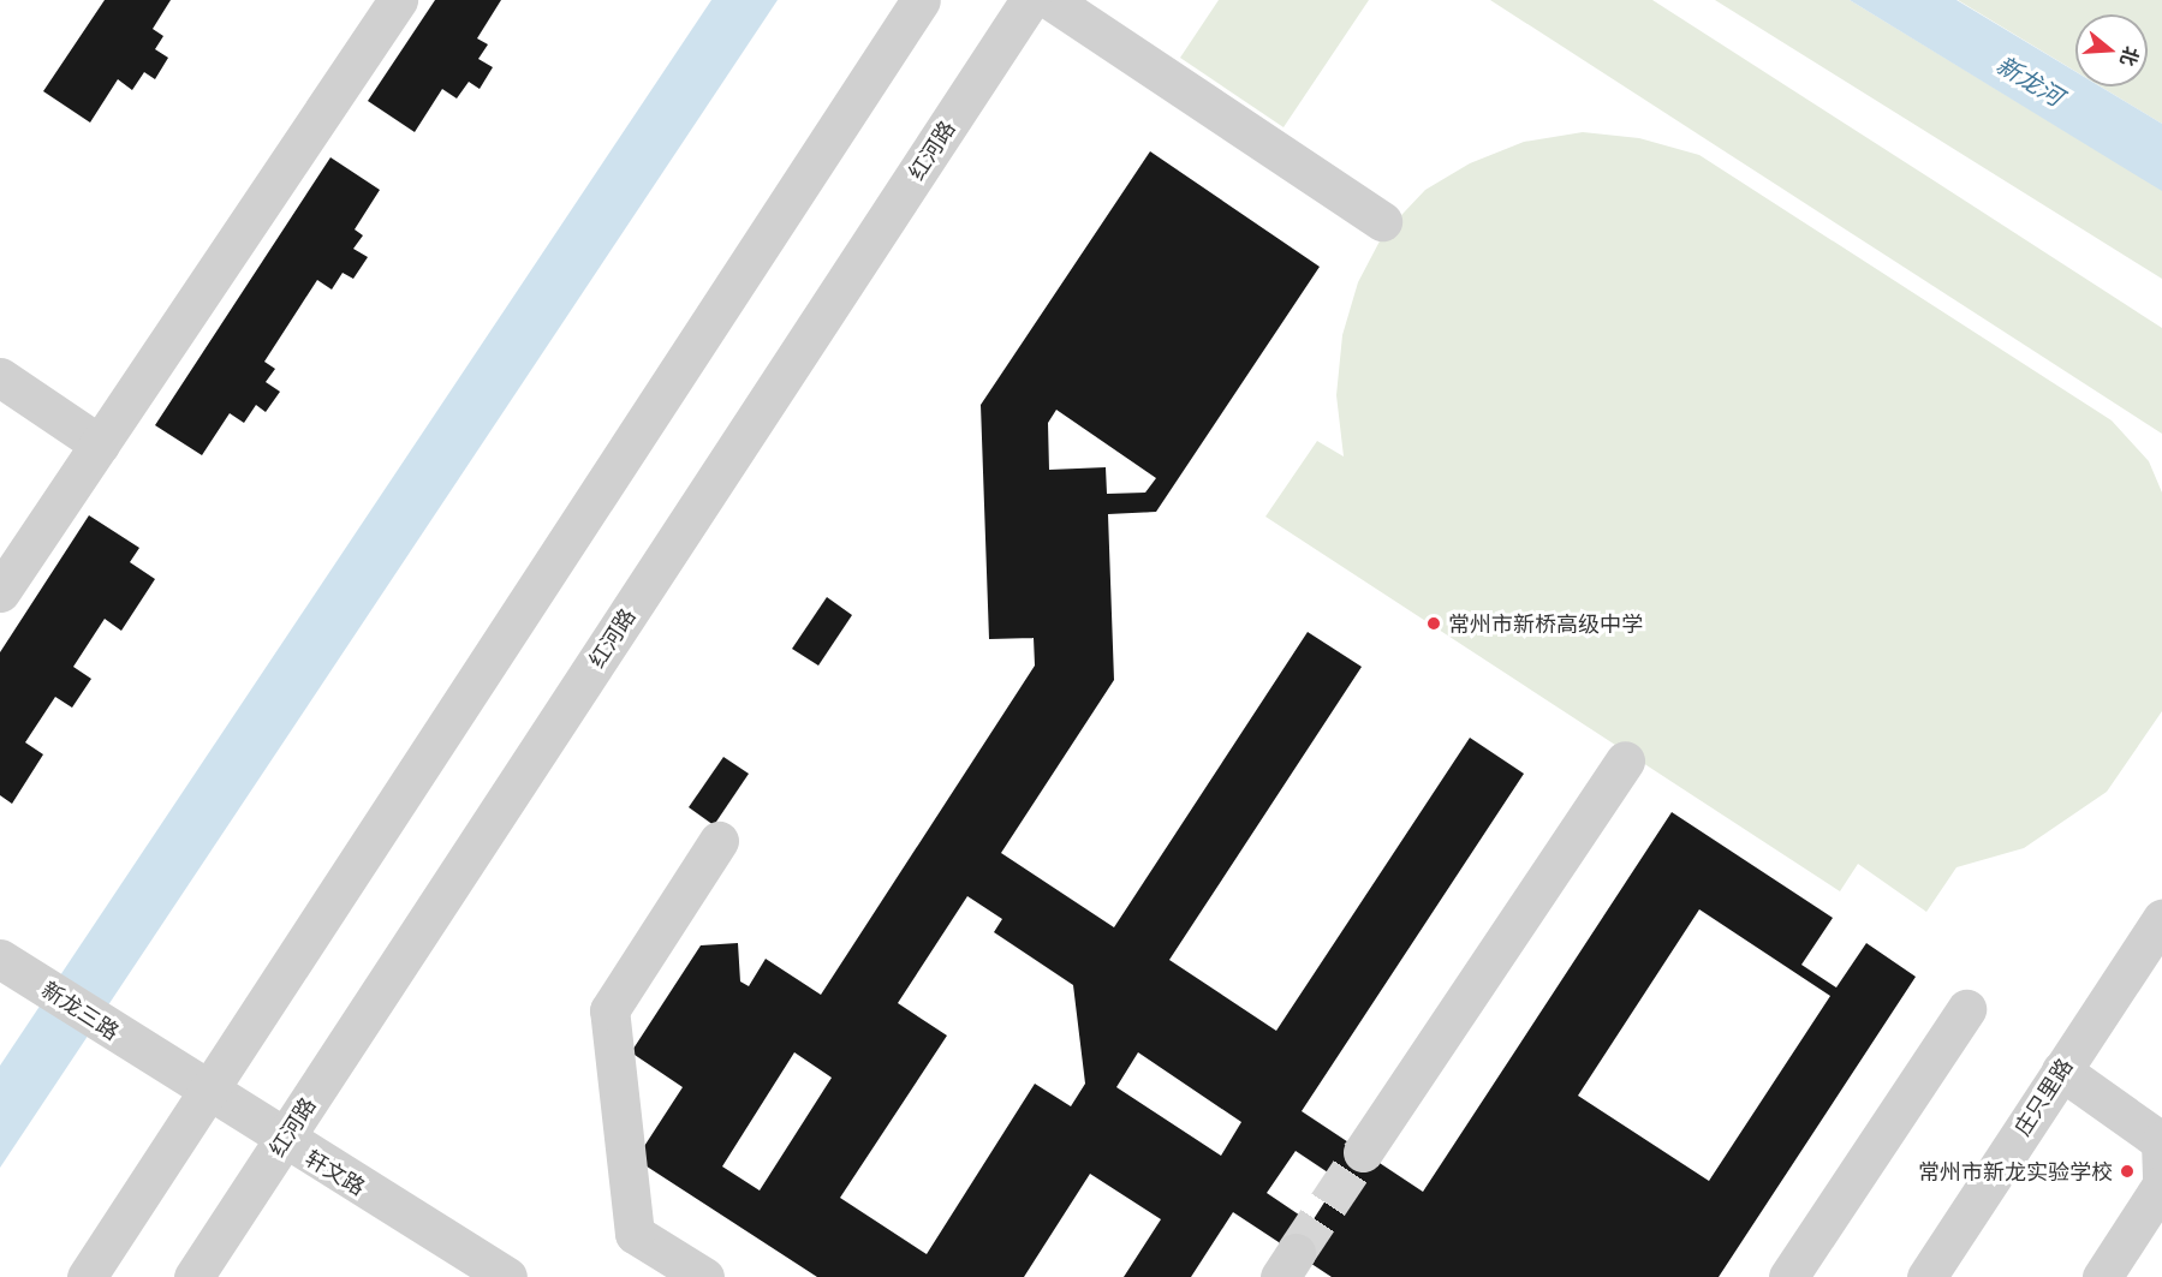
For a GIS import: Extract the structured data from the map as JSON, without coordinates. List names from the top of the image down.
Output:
{
  "streets": {
    "street": [
      "红河路",
      "新龙三路",
      "庄只里路",
      "轩文路"
    ]
  },
  "crossings": [
    ["红河路", "轩文路"],
    ["新龙三路", "轩文路"]
  ],
  "water": ["新龙河"],
  "places": ["常州市新桥高级中学", "常州市新龙实验学校"],
  "north": "right"
}
